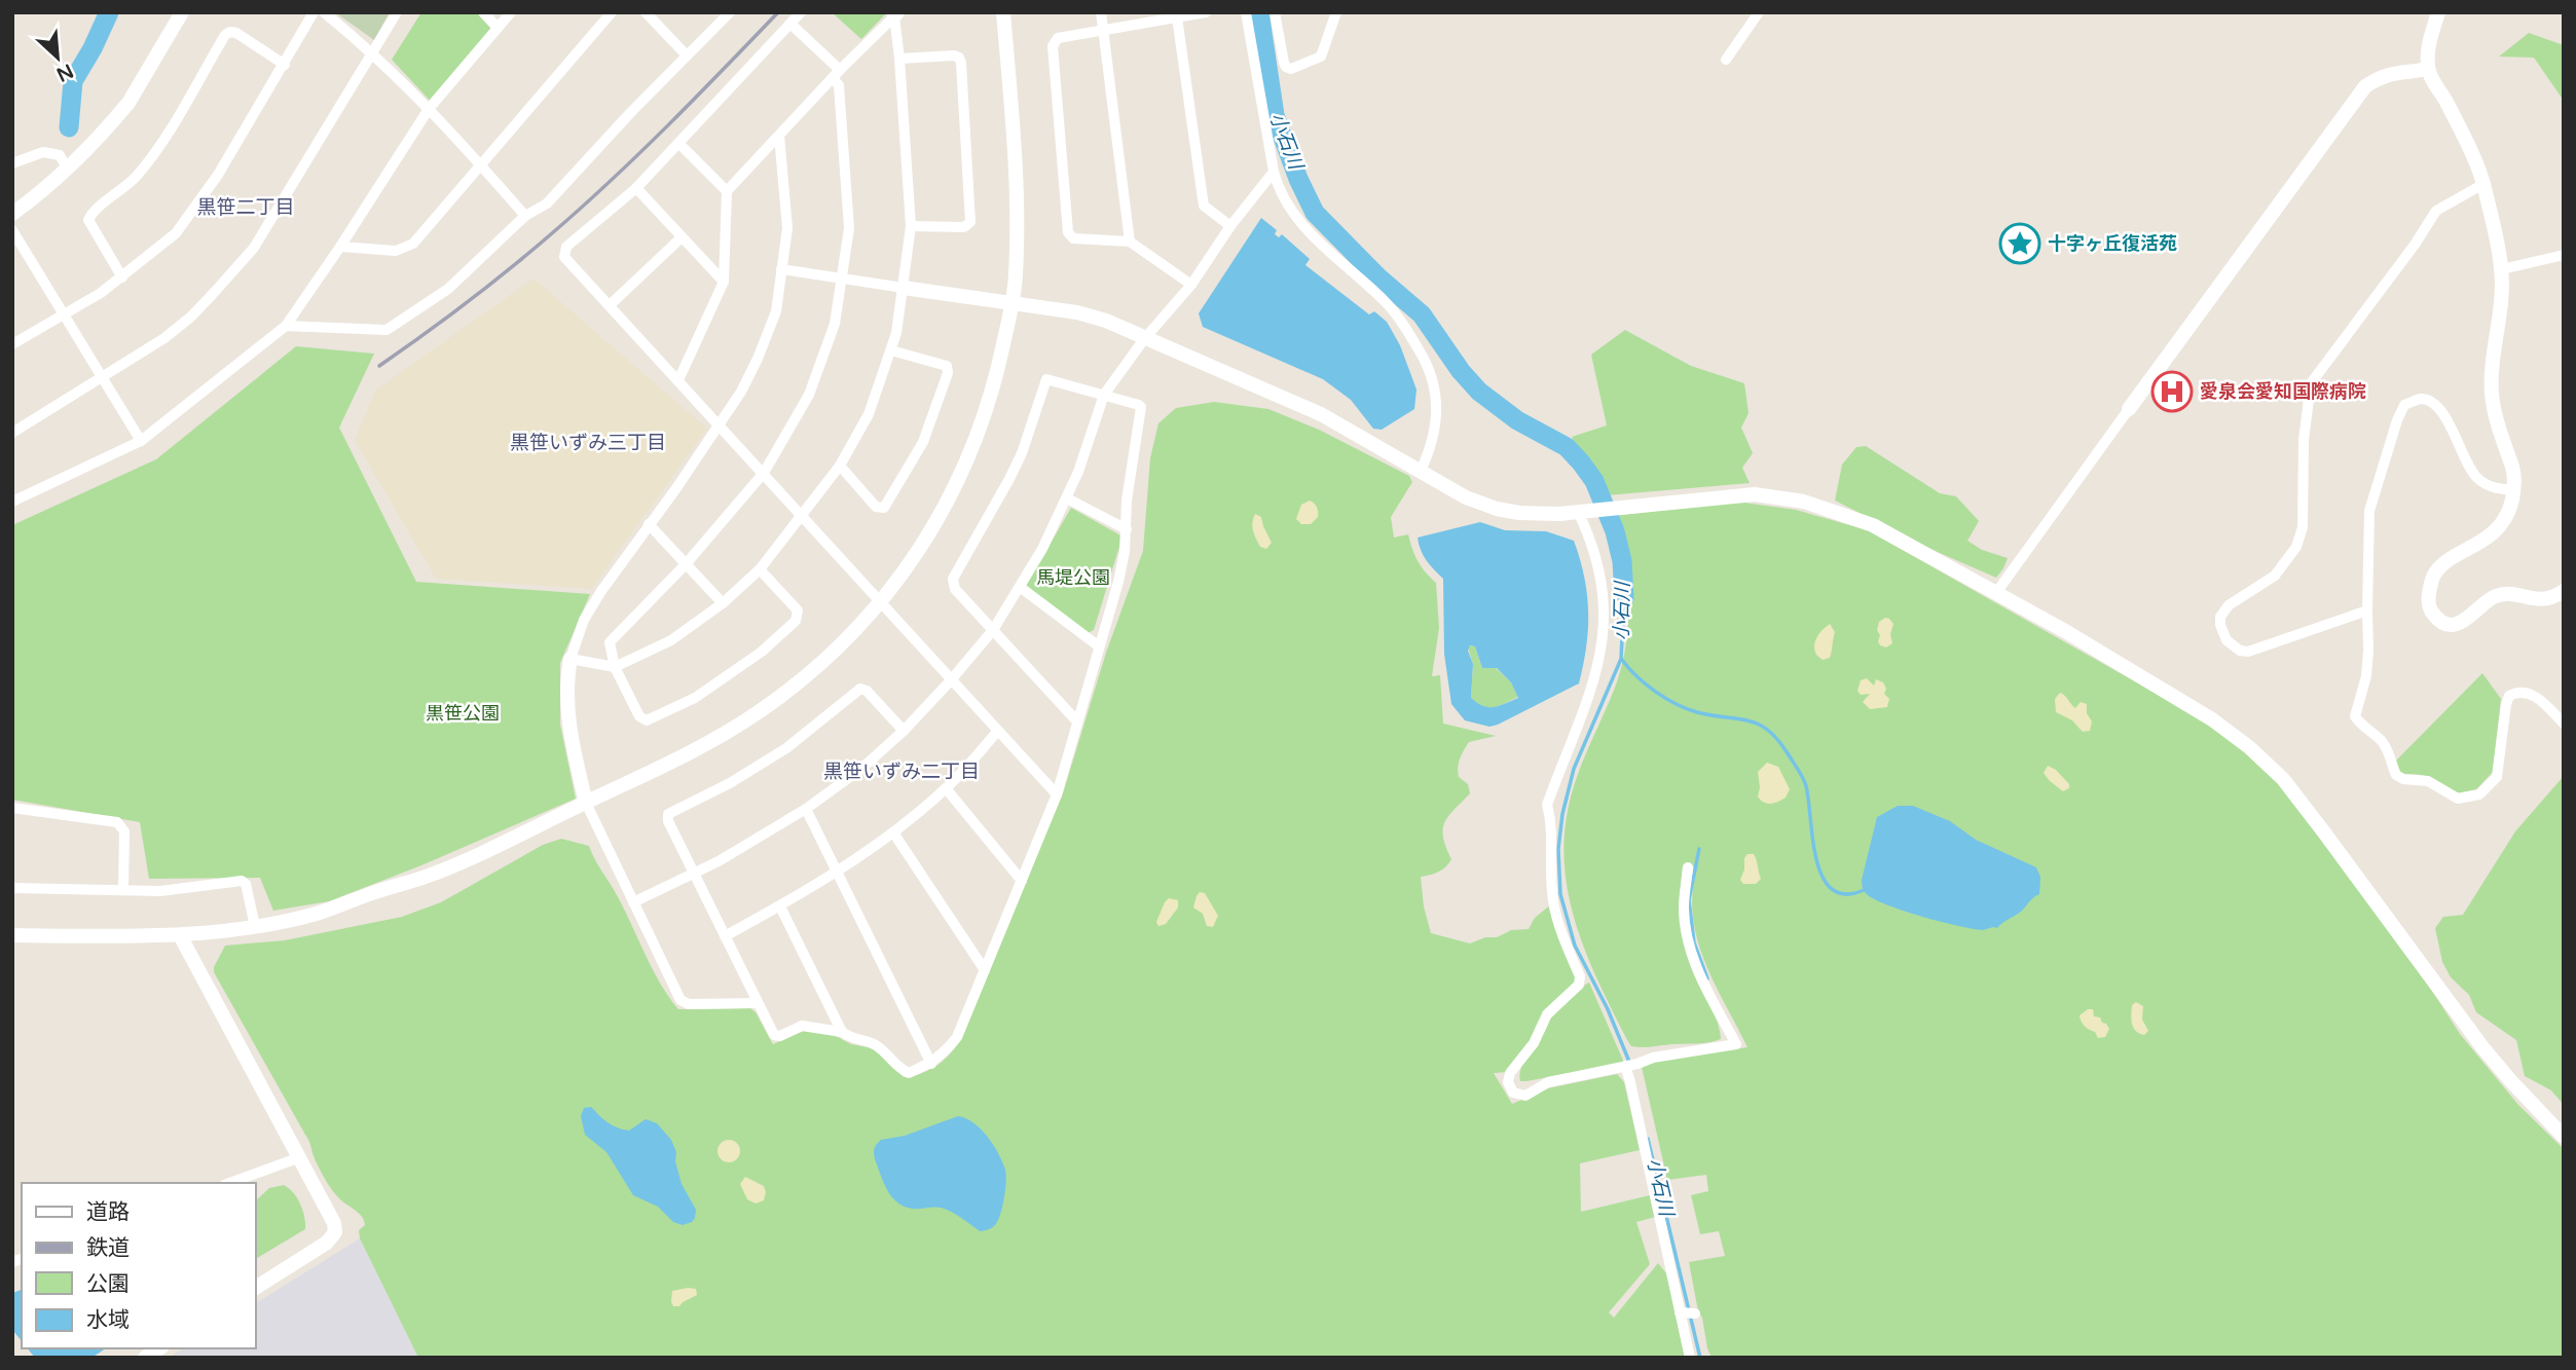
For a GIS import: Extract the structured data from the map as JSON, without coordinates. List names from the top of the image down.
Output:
{
  "districts": ["黒笹二丁目", "黒笹いずみ三丁目", "黒笹いずみ二丁目"],
  "water": ["小石川"],
  "parks": ["馬堤公園", "黒笹公園"],
  "places": {
    "place": ["十字ヶ丘復活苑"],
    "hospital": ["愛泉会愛知国際病院"]
  },
  "legend": [
    "道路",
    "鉄道",
    "公園",
    "水域"
  ],
  "north": "bottom right"
}
